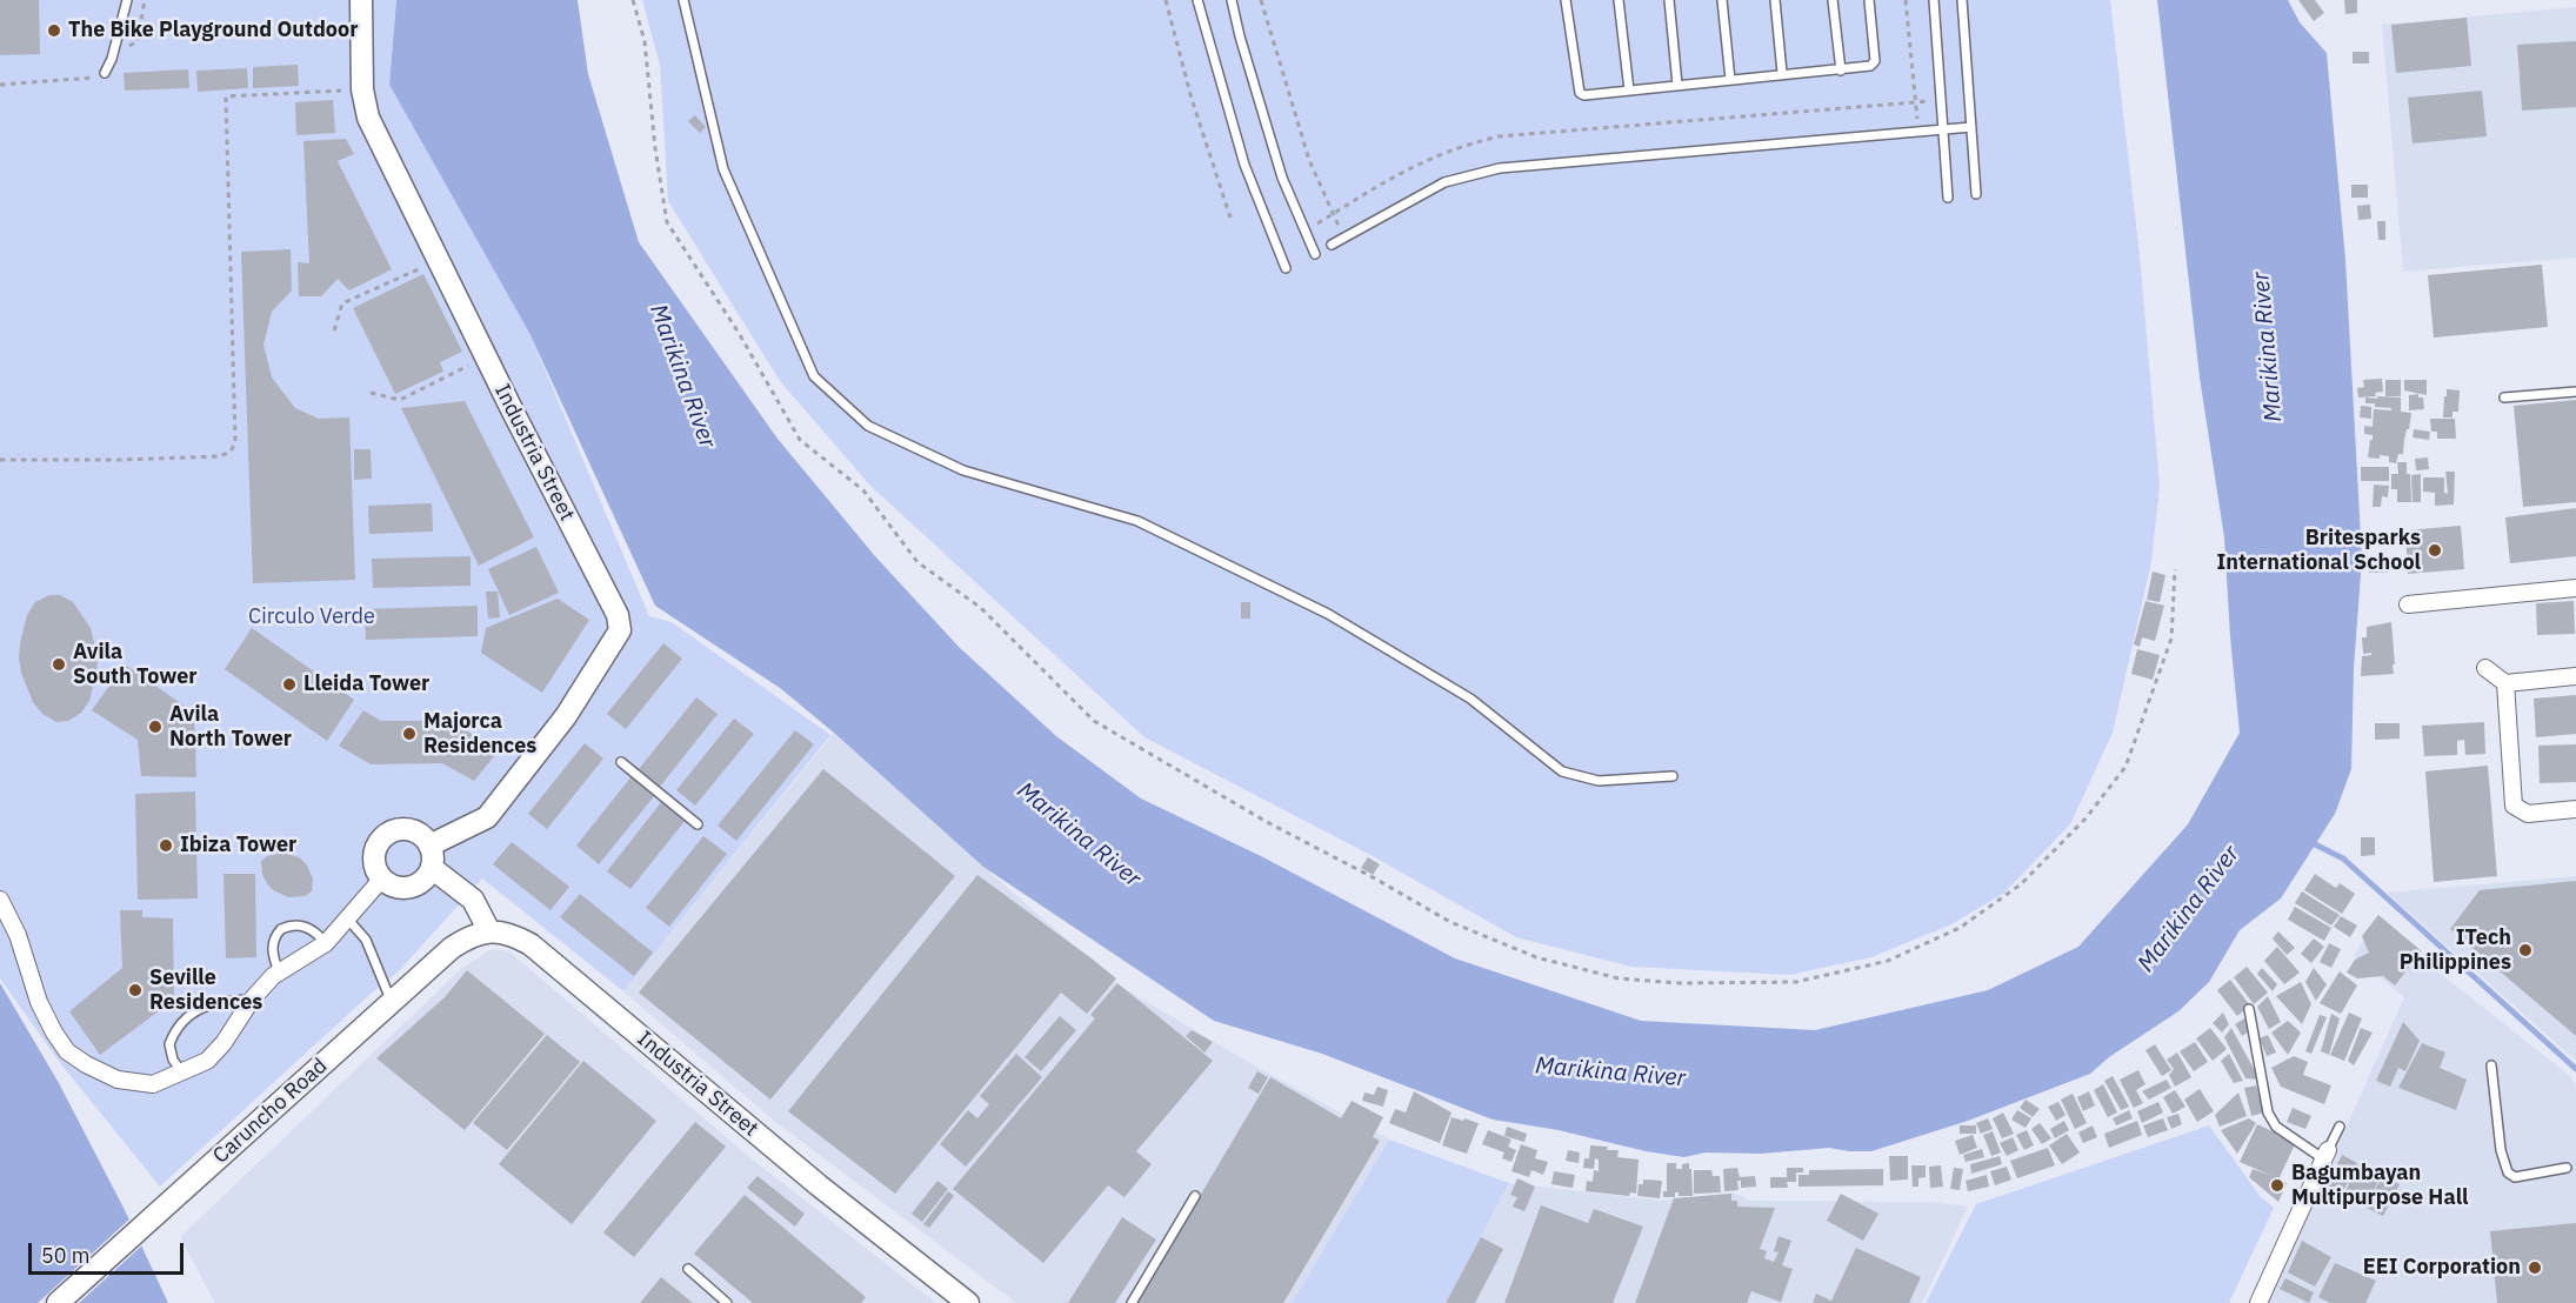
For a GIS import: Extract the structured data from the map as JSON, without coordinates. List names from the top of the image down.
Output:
{
  "streets": {
    "street": ["Industria Street", "Caruncho Road"]
  },
  "crossings": [
    ["Industria Street", "Caruncho Road"]
  ],
  "water": ["Marikina River"],
  "parks": ["Circulo Verde"],
  "places": [
    "The Bike Playground Outdoor",
    "Britesparks International School",
    "Avila South Tower",
    "Lleida Tower",
    "Avila North Tower",
    "Majorca Residences",
    "Ibiza Tower",
    "ITech Philippines",
    "Seville Residences",
    "Bagumbayan Multipurpose Hall",
    "EEI Corporation"
  ],
  "scale_bar": "50 m"
}
